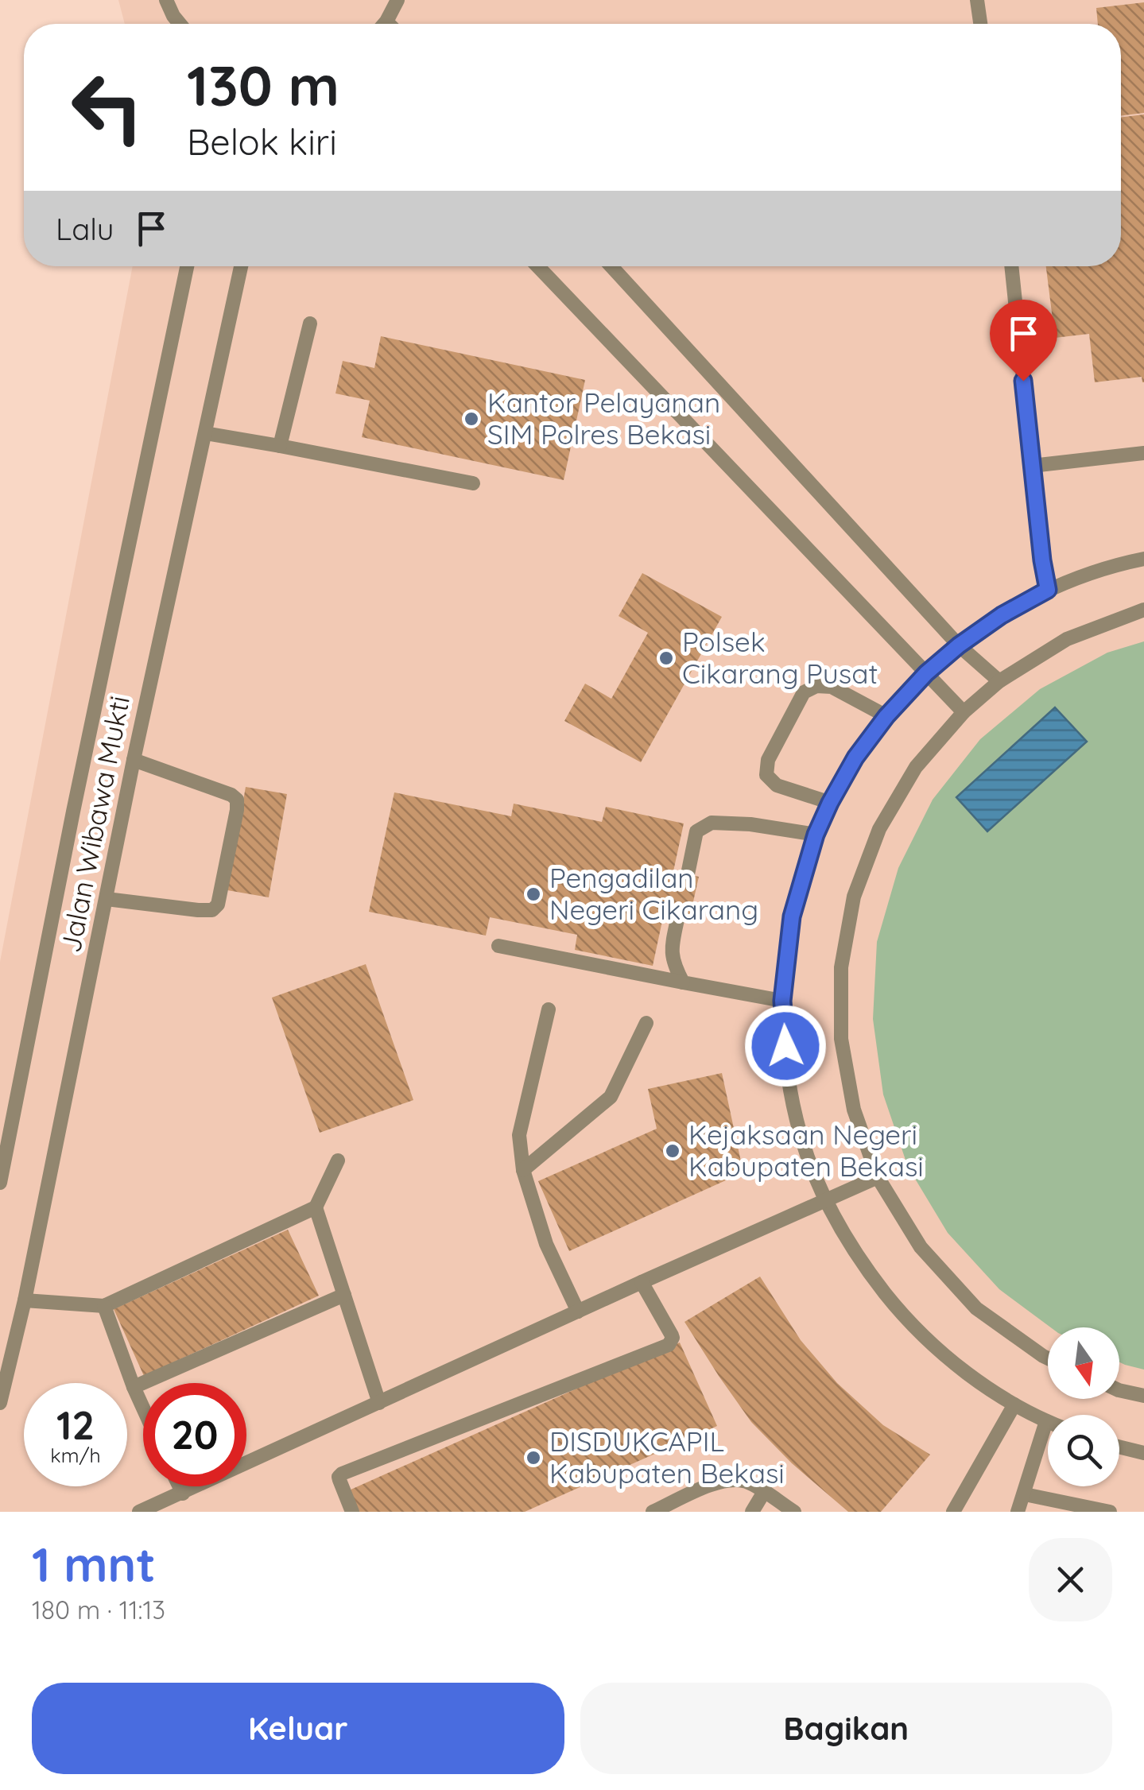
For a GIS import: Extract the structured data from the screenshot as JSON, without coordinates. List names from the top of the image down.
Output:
{
  "streets": {
    "lane": ["Jalan Wibawa Mukti"]
  },
  "places": [
    "Kantor Pelayanan SIM Polres Bekasi",
    "Polsek Cikarang Pusat",
    "Pengadilan Negeri Cikarang",
    "Kejaksaan Negeri Kabupaten Bekasi",
    "DISDUKCAPIL Kabupaten Bekasi"
  ],
  "north": "bottom",
  "page": {
    "turn": ["130 m", "Belok kiri"],
    "then": "Lalu",
    "speed": "12 km/h",
    "limit": "20",
    "heading": ["1 mnt", "180 m · 11:13"],
    "buttons": ["Keluar", "Bagikan"]
  }
}
